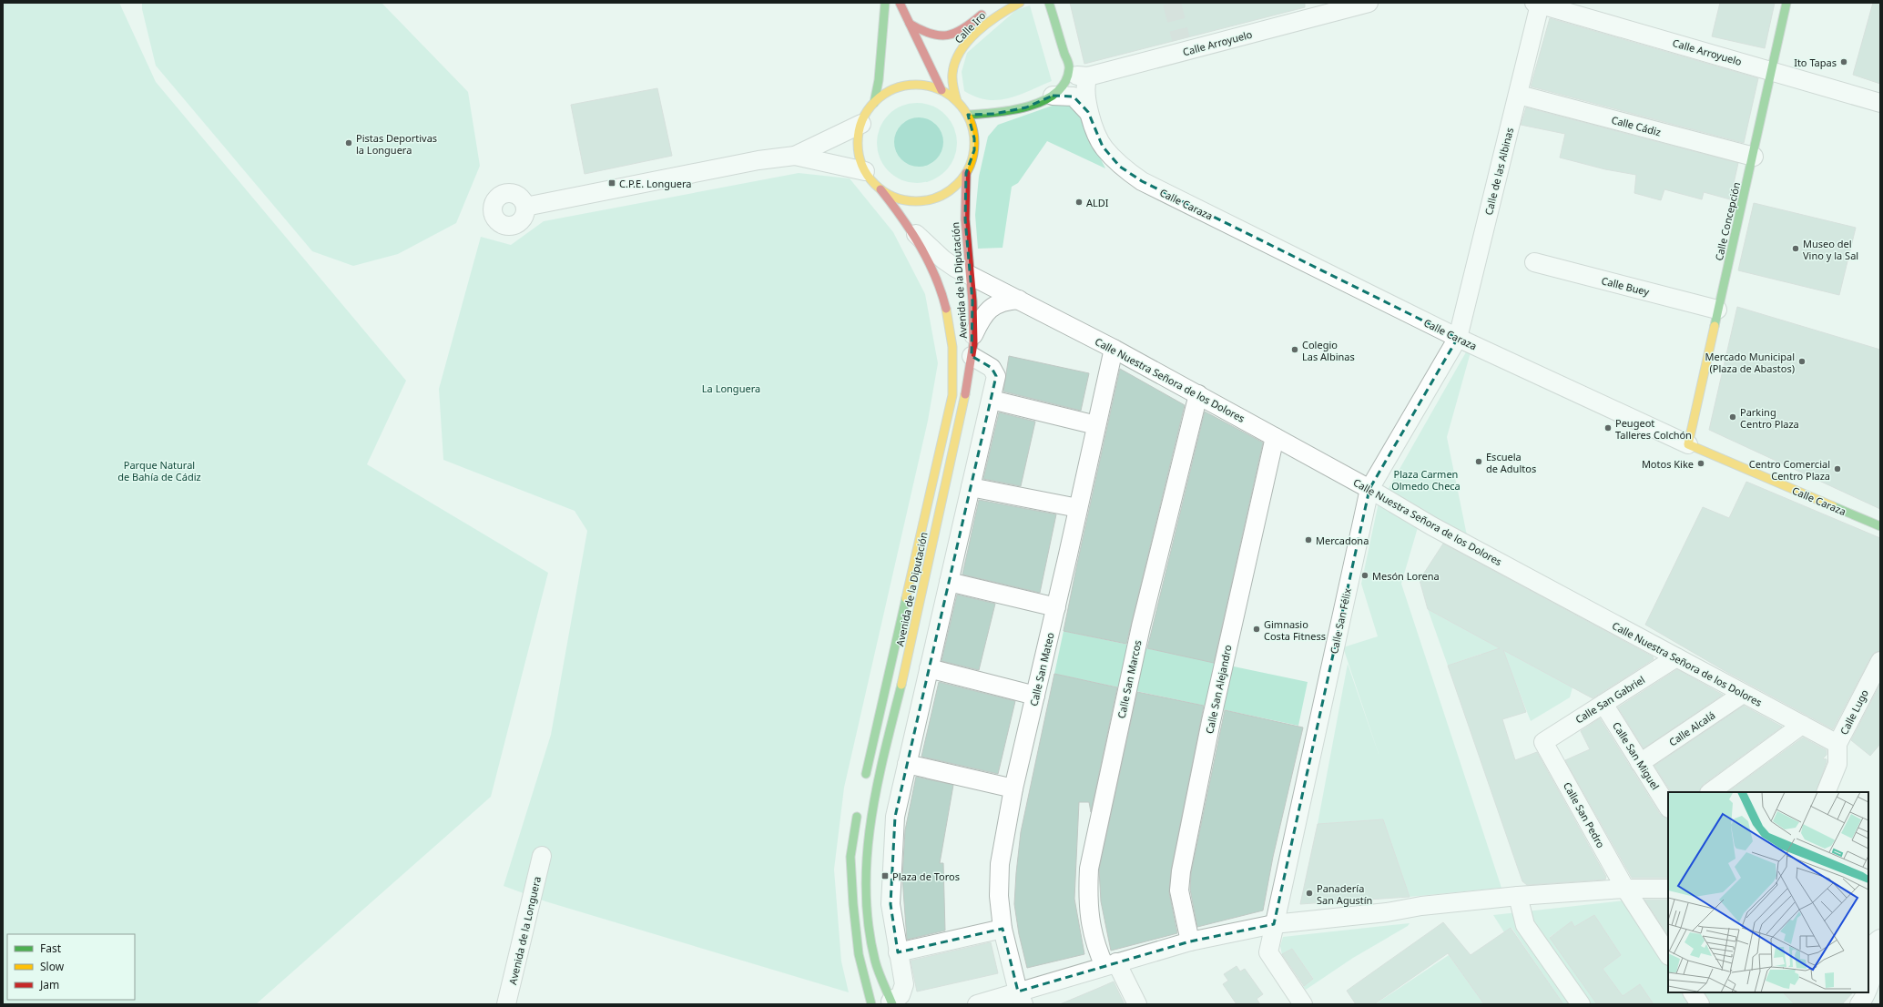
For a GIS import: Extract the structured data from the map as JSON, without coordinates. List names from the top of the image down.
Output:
{
  "streets": {
    "main road": [
      "Calle Iro",
      "Calle Caraza",
      "Calle Concepción",
      "Avenida de la Diputación"
    ],
    "street": [
      "Calle Arroyuelo",
      "Calle Cádiz",
      "Calle de las Albinas",
      "Calle Buey",
      "Calle Nuestra Señora de los Dolores",
      "Calle San Félix",
      "Calle San Mateo",
      "Calle San Marcos",
      "Calle San Alejandro",
      "Calle San Gabriel",
      "Calle Lugo",
      "Calle Alcalá",
      "Calle San Miguel",
      "Calle San Pedro",
      "Avenida de la Longuera"
    ]
  },
  "crossings": [
    ["Calle Iro", "Avenida de la Diputación"],
    ["Calle Arroyuelo", "Calle de las Albinas"],
    ["Calle Arroyuelo", "Calle Caraza"],
    ["Calle Arroyuelo", "Calle Concepción"],
    ["Calle Cádiz", "Calle de las Albinas"],
    ["Calle Cádiz", "Calle Concepción"],
    ["Calle de las Albinas", "Calle Caraza"],
    ["Calle de las Albinas", "Calle San Félix"],
    ["Calle Caraza", "Calle Concepción"],
    ["Calle Caraza", "Calle San Félix"],
    ["Calle Concepción", "Calle Buey"],
    ["Avenida de la Diputación", "Calle Nuestra Señora de los Dolores"],
    ["Calle Nuestra Señora de los Dolores", "Calle San Félix"],
    ["Calle Nuestra Señora de los Dolores", "Calle San Mateo"],
    ["Calle Nuestra Señora de los Dolores", "Calle San Marcos"],
    ["Calle Nuestra Señora de los Dolores", "Calle San Alejandro"],
    ["Calle Nuestra Señora de los Dolores", "Calle San Gabriel"],
    ["Calle Nuestra Señora de los Dolores", "Calle Lugo"],
    ["Calle Nuestra Señora de los Dolores", "Calle Alcalá"],
    ["Calle San Gabriel", "Calle San Miguel"],
    ["Calle San Gabriel", "Calle San Pedro"],
    ["Calle Alcalá", "Calle San Miguel"]
  ],
  "parks": ["La Longuera", "Parque Natural de Bahía de Cádiz", "Plaza Carmen Olmedo Checa"],
  "places": {
    "other": [
      "Ito Tapas",
      "Pistas Deportivas la Longuera",
      "ALDI",
      "Museo del Vino y la Sal",
      "Colegio Las Albinas",
      "Mercado Municipal (Plaza de Abastos)",
      "Parking Centro Plaza",
      "Peugeot Talleres Colchón",
      "Escuela de Adultos",
      "Motos Kike",
      "Centro Comercial Centro Plaza",
      "Mercadona",
      "Mesón Lorena",
      "Gimnasio Costa Fitness",
      "Panadería San Agustín"
    ],
    "transit": ["C.P.E. Longuera", "Plaza de Toros"]
  },
  "legend": ["Fast", "Slow", "Jam"]
}
